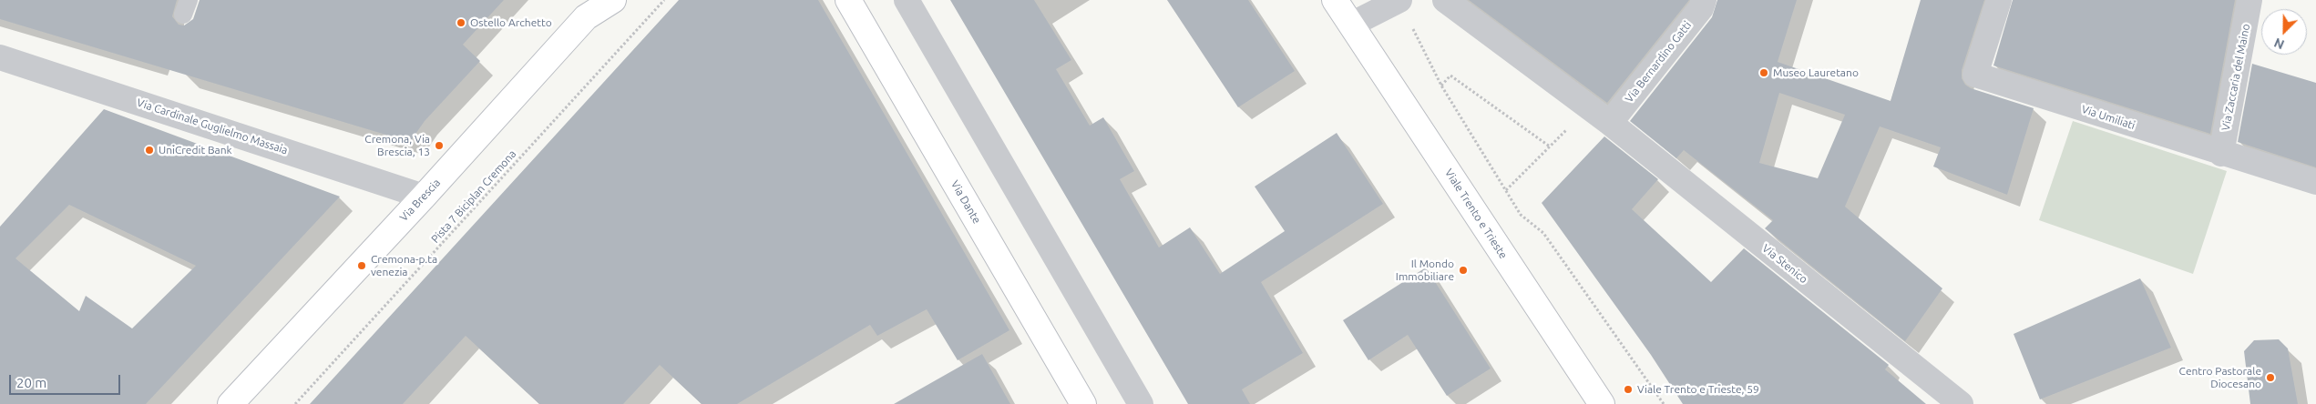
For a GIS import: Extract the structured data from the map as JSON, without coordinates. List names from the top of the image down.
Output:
{
  "streets": {
    "main road": ["Via Brescia", "Via Dante", "Viale Trento e Trieste"],
    "street": [
      "Via Bernardino Gatti",
      "Via Zaccaria del Maino",
      "Via Umiliati",
      "Via Cardinale Guglielmo Massaia",
      "Via Stenico"
    ],
    "path": ["Pista 7 Biciplan Cremona"]
  },
  "crossings": [
    ["Via Bernardino Gatti", "Via Stenico"],
    ["Via Zaccaria del Maino", "Via Umiliati"],
    ["Via Cardinale Guglielmo Massaia", "Via Brescia"]
  ],
  "places": [
    "Ostello Archetto",
    "Museo Lauretano",
    "Cremona, Via Brescia, 13",
    "UniCredit Bank",
    "Cremona-p.ta venezia",
    "Il Mondo Immobiliare",
    "Centro Pastorale Diocesano",
    "Viale Trento e Trieste, 59"
  ],
  "scale_bar": "20 m",
  "north": "bottom left"
}
